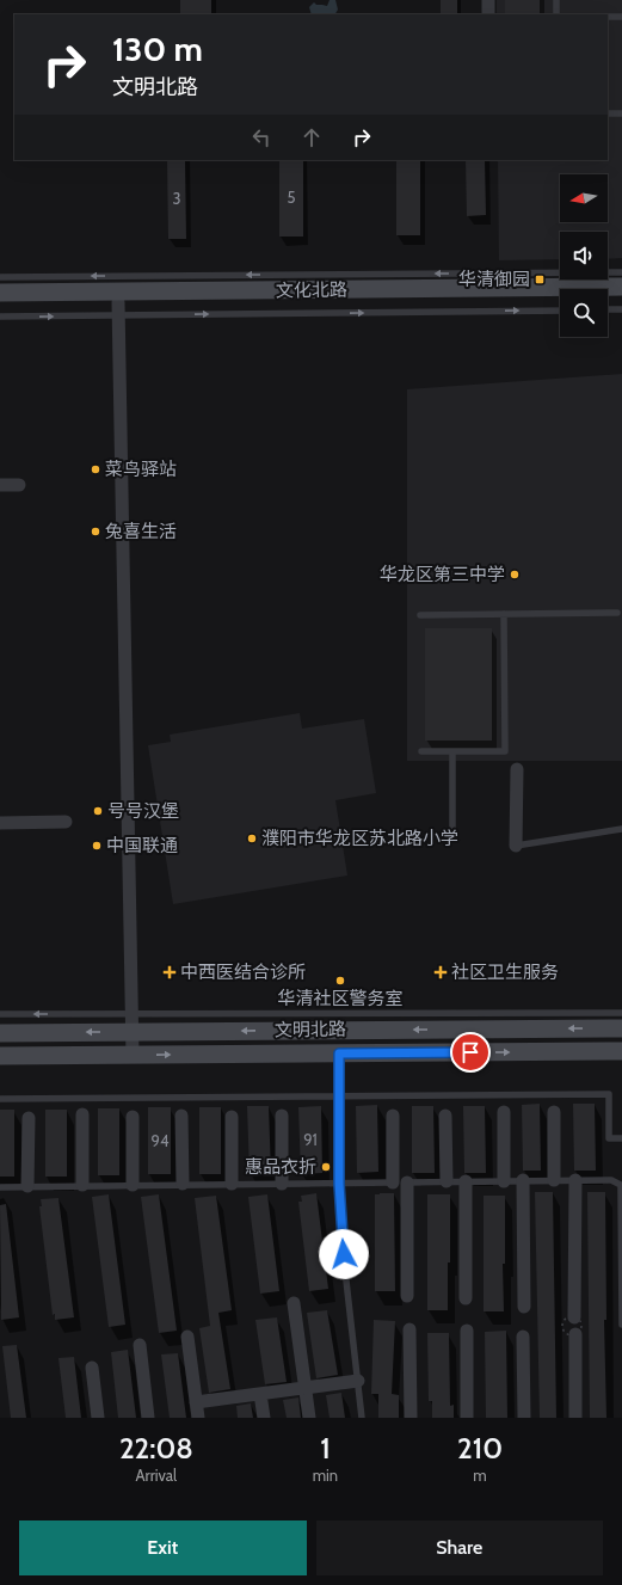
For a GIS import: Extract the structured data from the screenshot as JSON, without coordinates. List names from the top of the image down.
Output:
{
  "streets": {
    "street": ["文化北路", "文明北路"]
  },
  "places": {
    "transit": ["华清御园"],
    "other": [
      "菜鸟驿站",
      "兔喜生活",
      "华龙区第三中学",
      "号号汉堡",
      "濮阳市华龙区苏北路小学",
      "中国联通",
      "华清社区警务室",
      "惠品衣折"
    ],
    "health": ["中西医结合诊所", "社区卫生服务"]
  },
  "house_numbers": [
    "5",
    "3",
    "91",
    "94"
  ],
  "north": "left",
  "page": {
    "turn": ["130 m", "文明北路"],
    "eta": [
      "22:08",
      "Arrival",
      "1",
      "min",
      "210",
      "m"
    ],
    "buttons": ["Exit", "Share"]
  }
}
